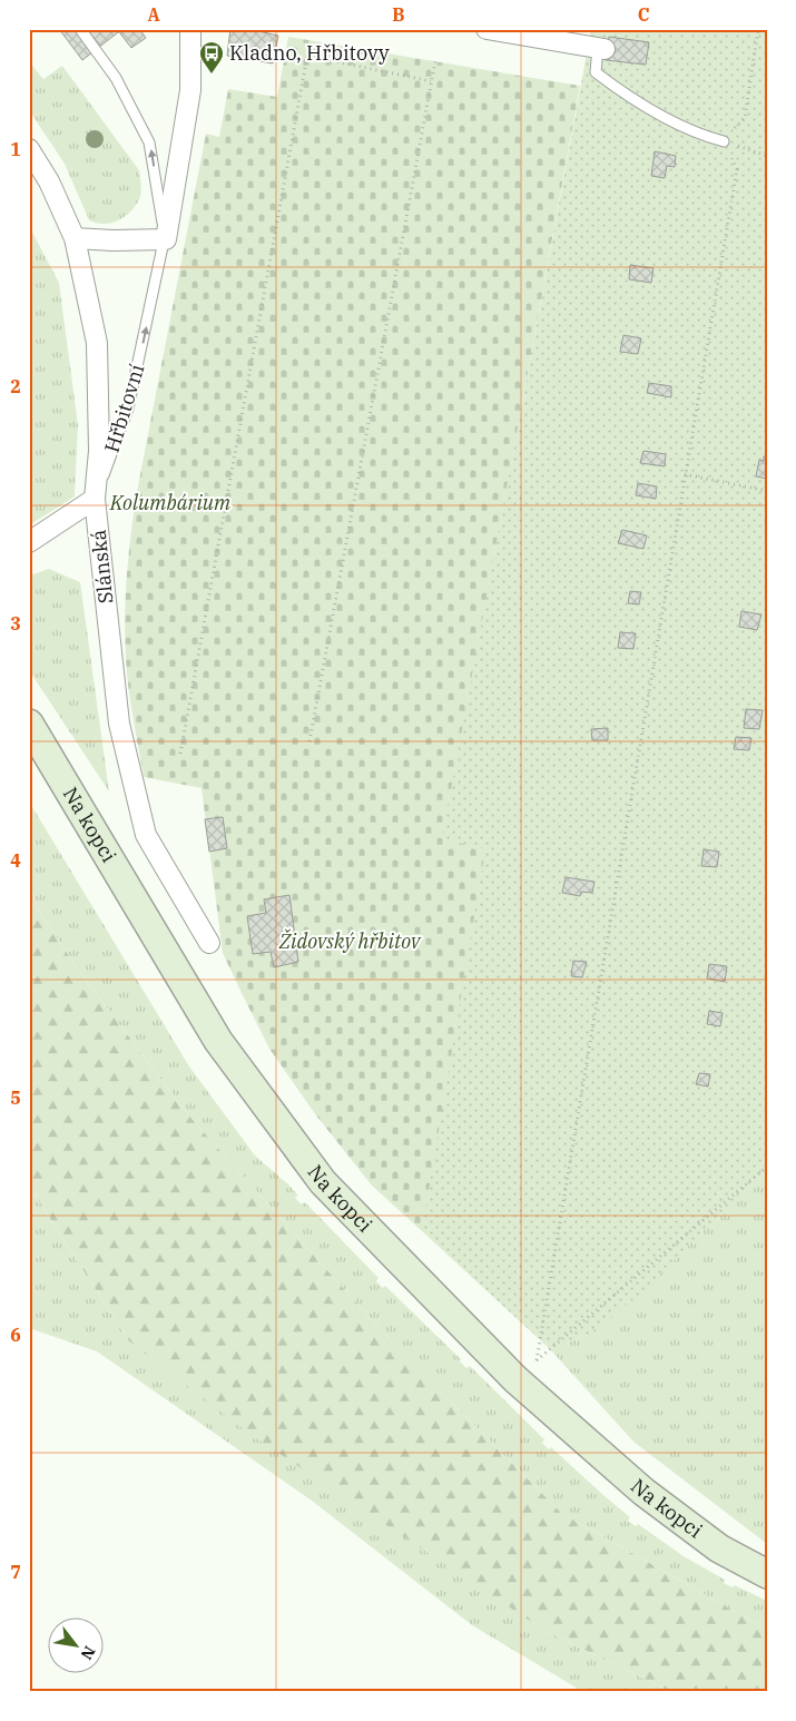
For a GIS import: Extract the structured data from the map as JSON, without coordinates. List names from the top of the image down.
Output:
{
  "streets": {
    "main road": ["Na kopci"],
    "street": ["Hřbitovní", "Slánská"]
  },
  "crossings": [
    ["Hřbitovní", "Slánská"]
  ],
  "one_way": ["Hřbitovní"],
  "parks": ["Kolumbárium", "Židovský hřbitov"],
  "places": {
    "bus stop": ["Kladno, Hřbitovy"]
  },
  "north": "bottom right",
  "grid": {
    "columns": ["A", "B", "C"],
    "rows": [
      "1",
      "2",
      "3",
      "4",
      "5",
      "6",
      "7"
    ]
  }
}
